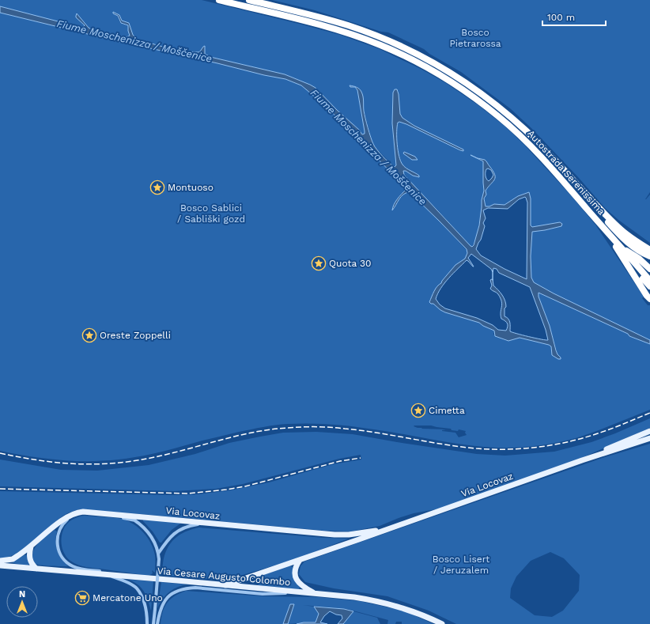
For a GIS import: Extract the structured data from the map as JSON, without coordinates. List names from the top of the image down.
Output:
{
  "streets": {
    "highway": ["Autostrada Serenissima"],
    "main road": ["Via Locovaz", "Via Cesare Augusto Colombo"]
  },
  "crossings": [
    ["Via Locovaz", "Via Cesare Augusto Colombo"]
  ],
  "water": ["Fiume Moschenizza / Moščenice"],
  "parks": ["Bosco Pietrarossa", "Bosco Sablici / Sabliški gozd", "Bosco Lisert / Jeruzalem"],
  "places": {
    "place": [
      "Montuoso",
      "Quota 30",
      "Oreste Zoppelli",
      "Cimetta"
    ],
    "supermarket": ["Mercatone Uno"]
  },
  "scale_bar": "100 m",
  "north": "top"
}
